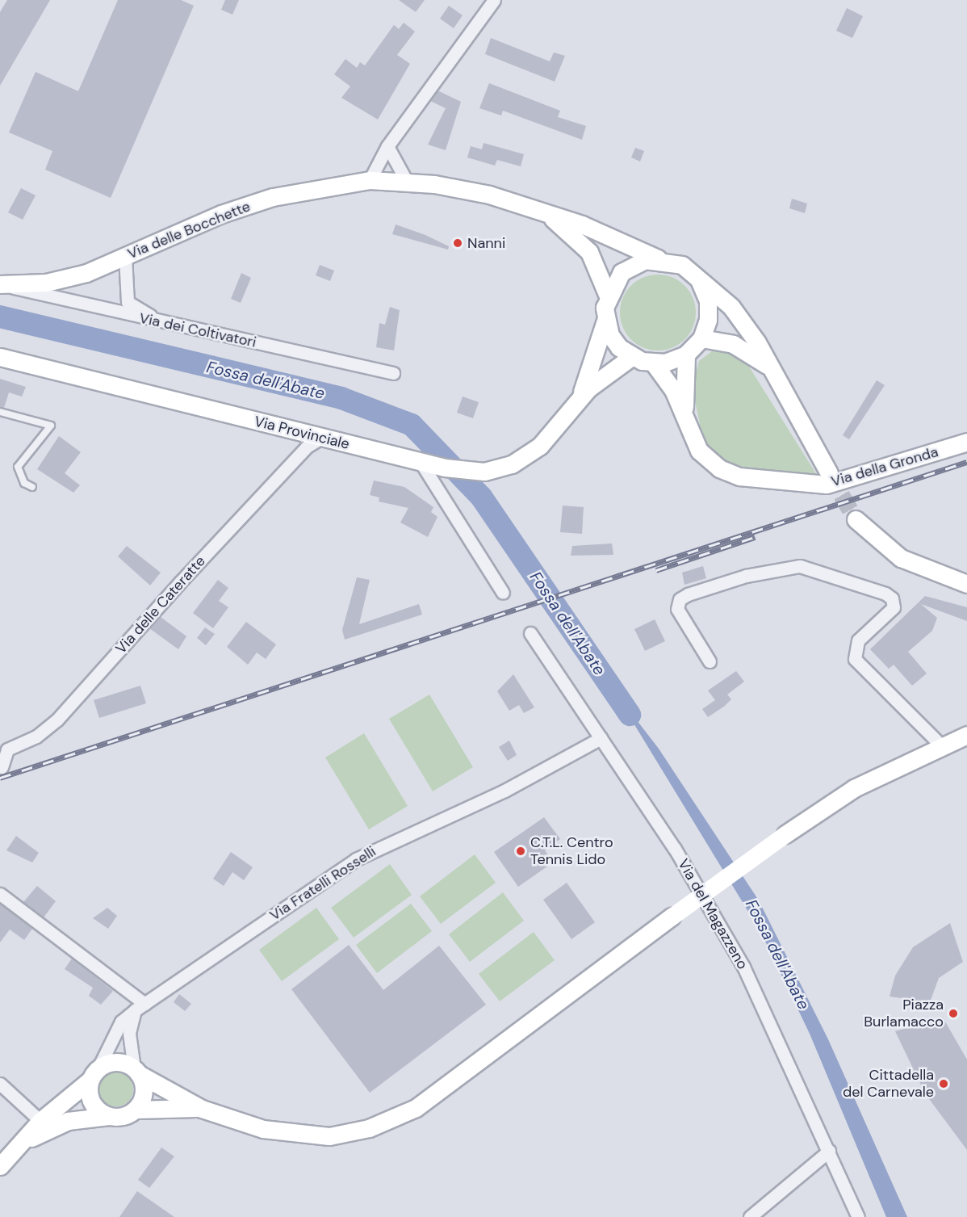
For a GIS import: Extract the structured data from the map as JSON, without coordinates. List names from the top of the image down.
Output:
{
  "streets": {
    "street": [
      "Via delle Bocchette",
      "Via dei Coltivatori",
      "Via Provinciale",
      "Via della Gronda",
      "Via delle Cateratte",
      "Via Fratelli Rosselli",
      "Via del Magazzeno"
    ]
  },
  "crossings": [
    ["Via delle Bocchette", "Via dei Coltivatori"],
    ["Via delle Bocchette", "Via Provinciale"],
    ["Via delle Bocchette", "Via della Gronda"],
    ["Via Provinciale", "Via della Gronda"],
    ["Via Provinciale", "Via delle Cateratte"],
    ["Via Fratelli Rosselli", "Via del Magazzeno"]
  ],
  "water": ["Fossa dell'Abate"],
  "places": [
    "Nanni",
    "C.T.L. Centro Tennis Lido",
    "Piazza Burlamacco",
    "Cittadella del Carnevale"
  ]
}
